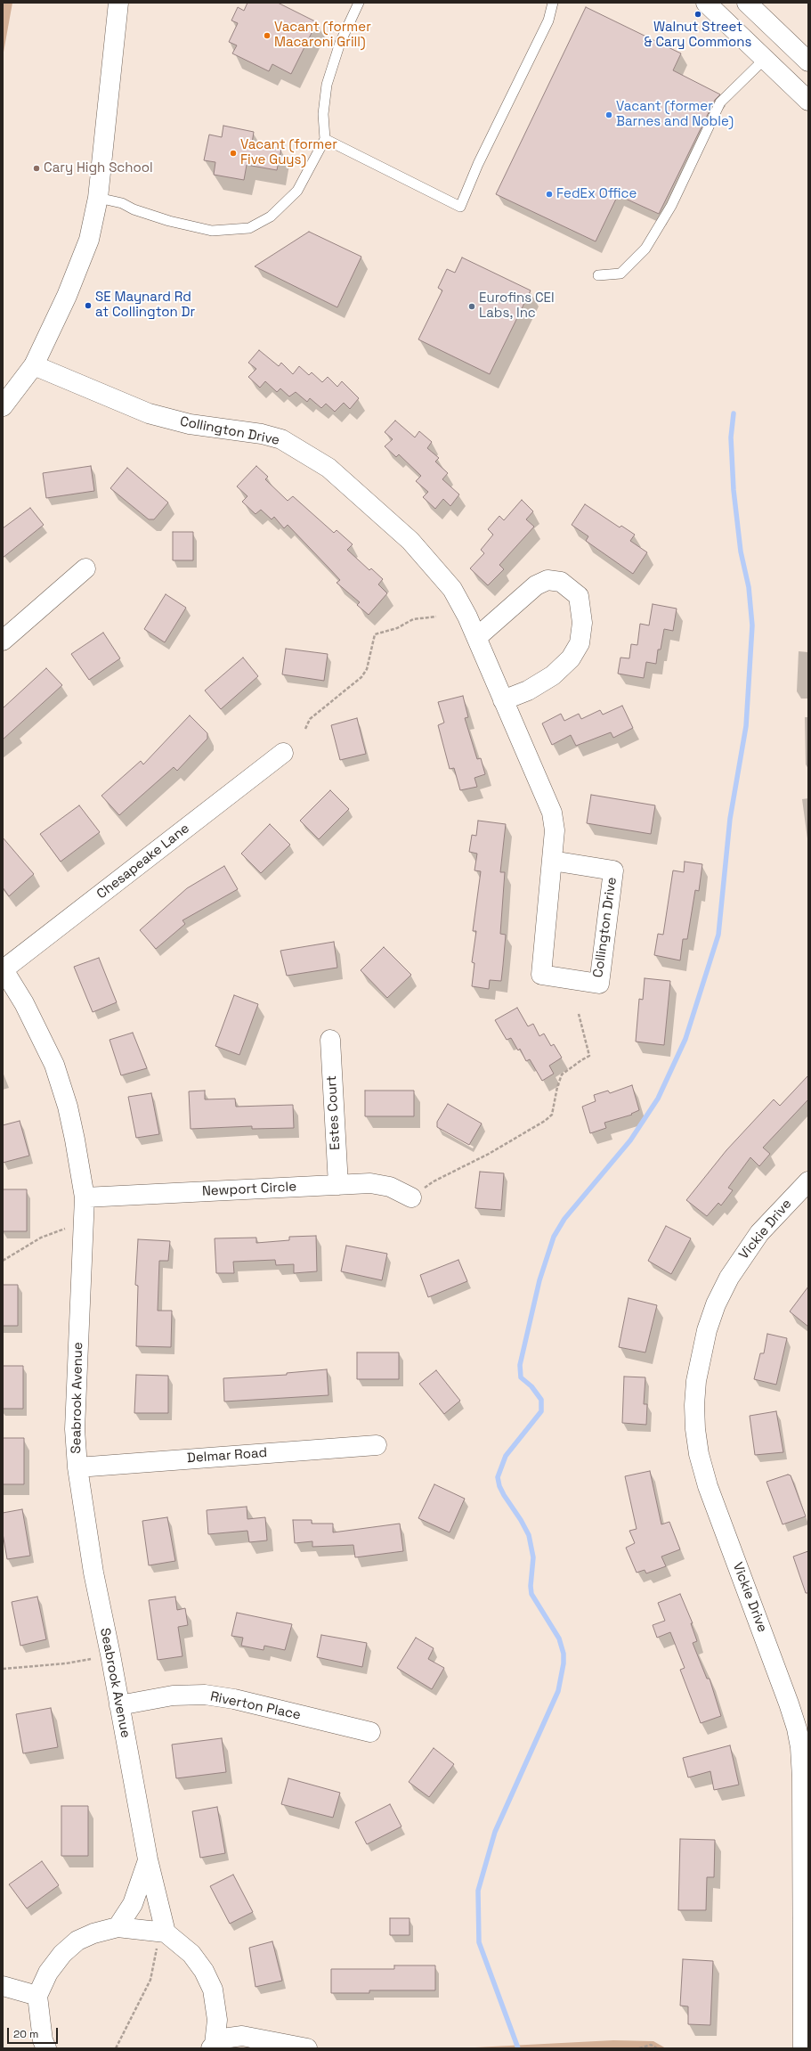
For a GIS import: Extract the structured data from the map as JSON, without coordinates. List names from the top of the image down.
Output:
{
  "streets": {
    "street": [
      "Collington Drive",
      "Chesapeake Lane",
      "Estes Court",
      "Newport Circle",
      "Vickie Drive",
      "Seabrook Avenue",
      "Delmar Road",
      "Riverton Place"
    ]
  },
  "crossings": [
    ["Chesapeake Lane", "Seabrook Avenue"],
    ["Estes Court", "Newport Circle"],
    ["Newport Circle", "Seabrook Avenue"],
    ["Seabrook Avenue", "Delmar Road"],
    ["Seabrook Avenue", "Riverton Place"]
  ],
  "places": [
    "Walnut Street & Cary Commons",
    "Vacant (former Macaroni Grill)",
    "Vacant (former Barnes and Noble)",
    "Vacant (former Five Guys)",
    "Cary High School",
    "FedEx Office",
    "SE Maynard Rd at Collington Dr",
    "Eurofins CEI Labs, Inc"
  ],
  "scale_bar": "20 m"
}
